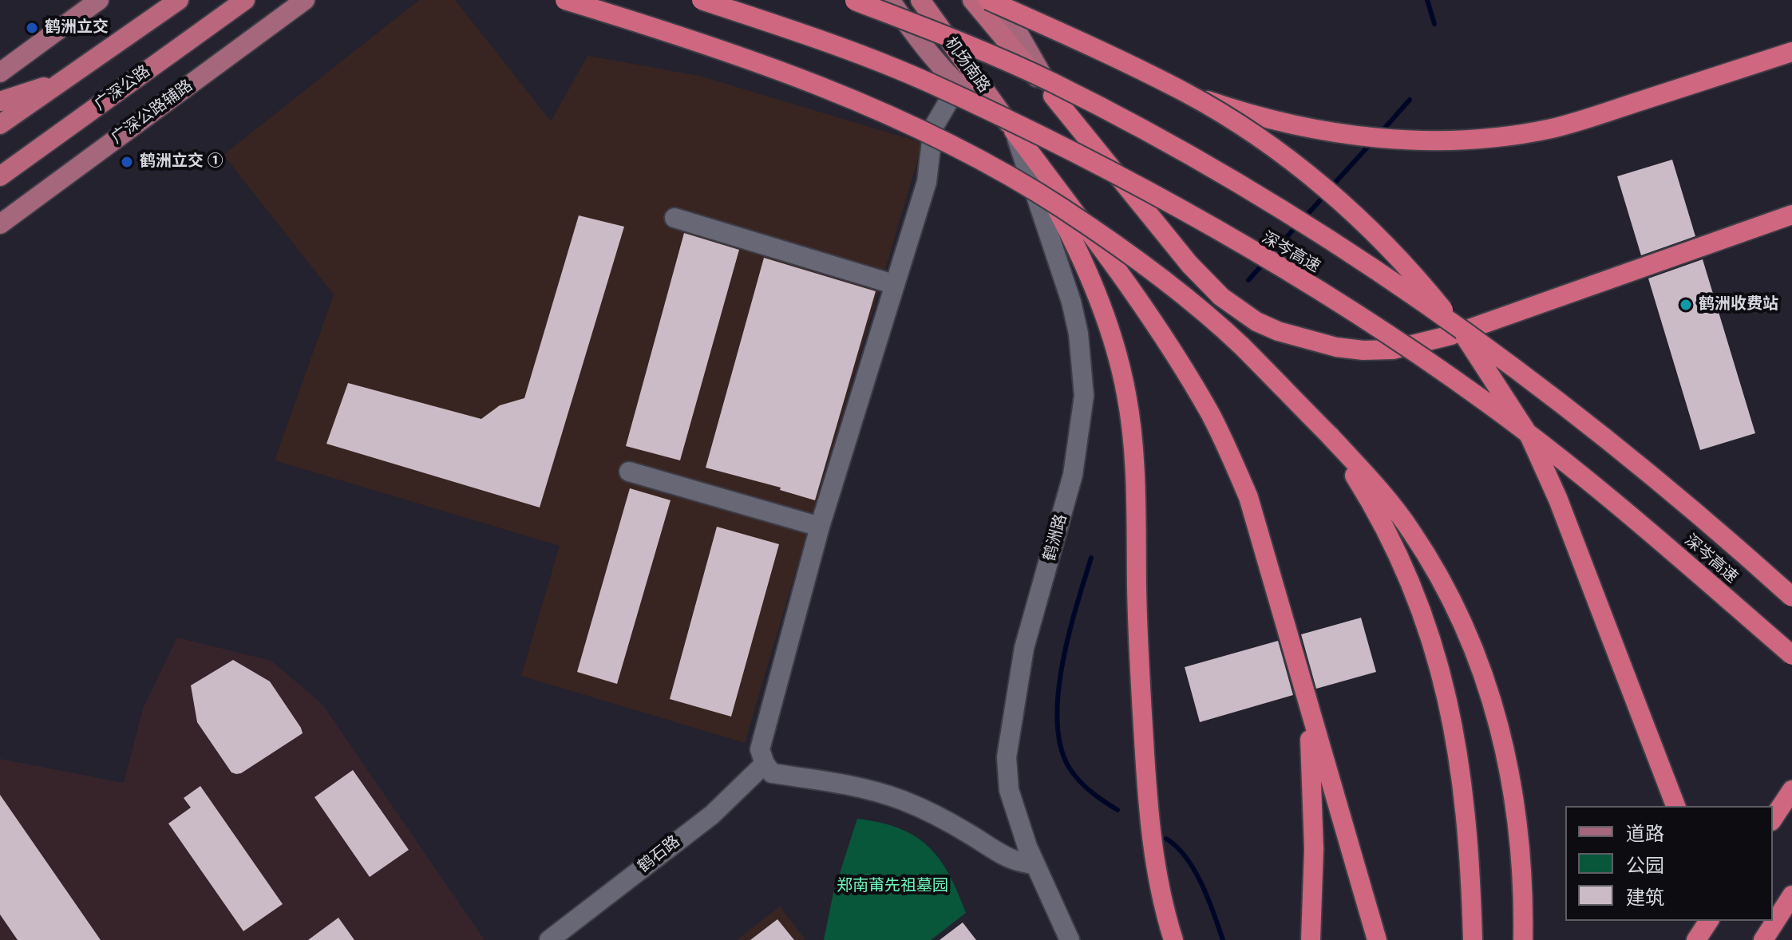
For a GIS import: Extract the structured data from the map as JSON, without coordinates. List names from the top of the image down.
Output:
{
  "streets": {
    "highway": ["机场南路", "广深公路", "深岑高速"],
    "main road": ["广深公路辅路"],
    "street": ["鹤洲路", "鹤石路"]
  },
  "crossings": [
    ["机场南路", "鹤洲路"]
  ],
  "parks": ["郑南莆先祖墓园"],
  "places": ["鹤洲立交", "鹤洲立交 ①", "鹤洲收费站"],
  "legend": ["道路", "公园", "建筑"]
}
